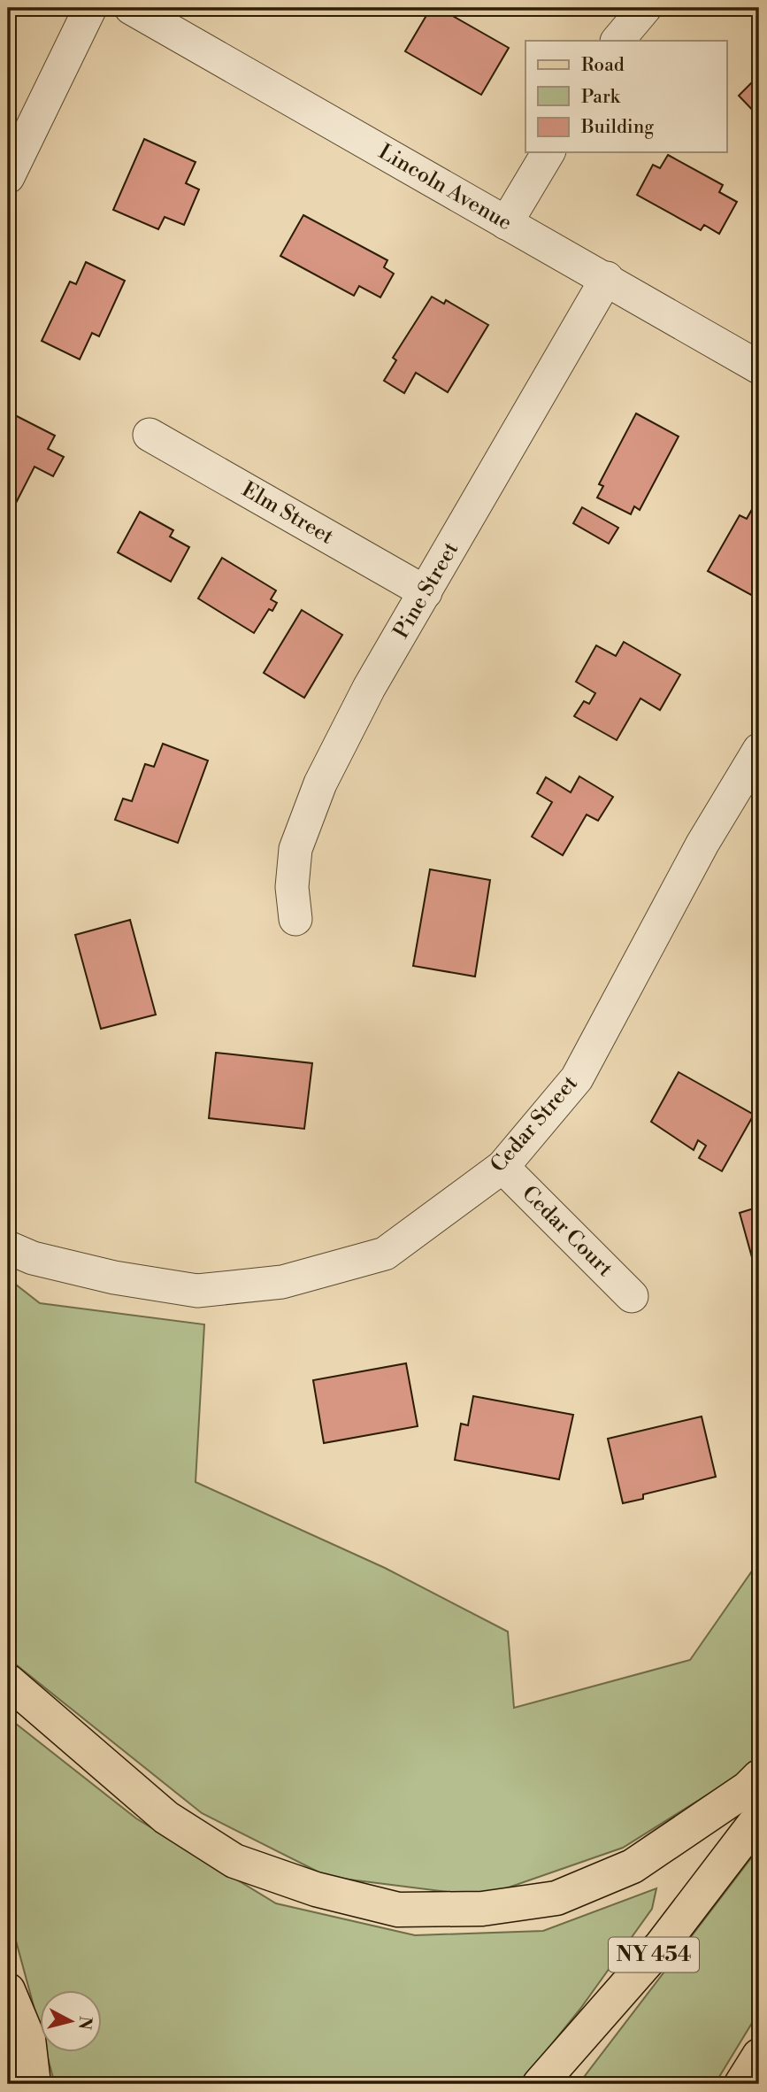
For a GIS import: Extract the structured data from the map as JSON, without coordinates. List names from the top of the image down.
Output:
{
  "streets": {
    "main road": ["NY 454"],
    "street": [
      "Lincoln Avenue",
      "Elm Street",
      "Pine Street",
      "Cedar Street",
      "Cedar Court"
    ]
  },
  "crossings": [
    ["Lincoln Avenue", "Pine Street"],
    ["Elm Street", "Pine Street"],
    ["Cedar Street", "Cedar Court"]
  ],
  "legend": ["Road", "Park", "Building"],
  "north": "right"
}
